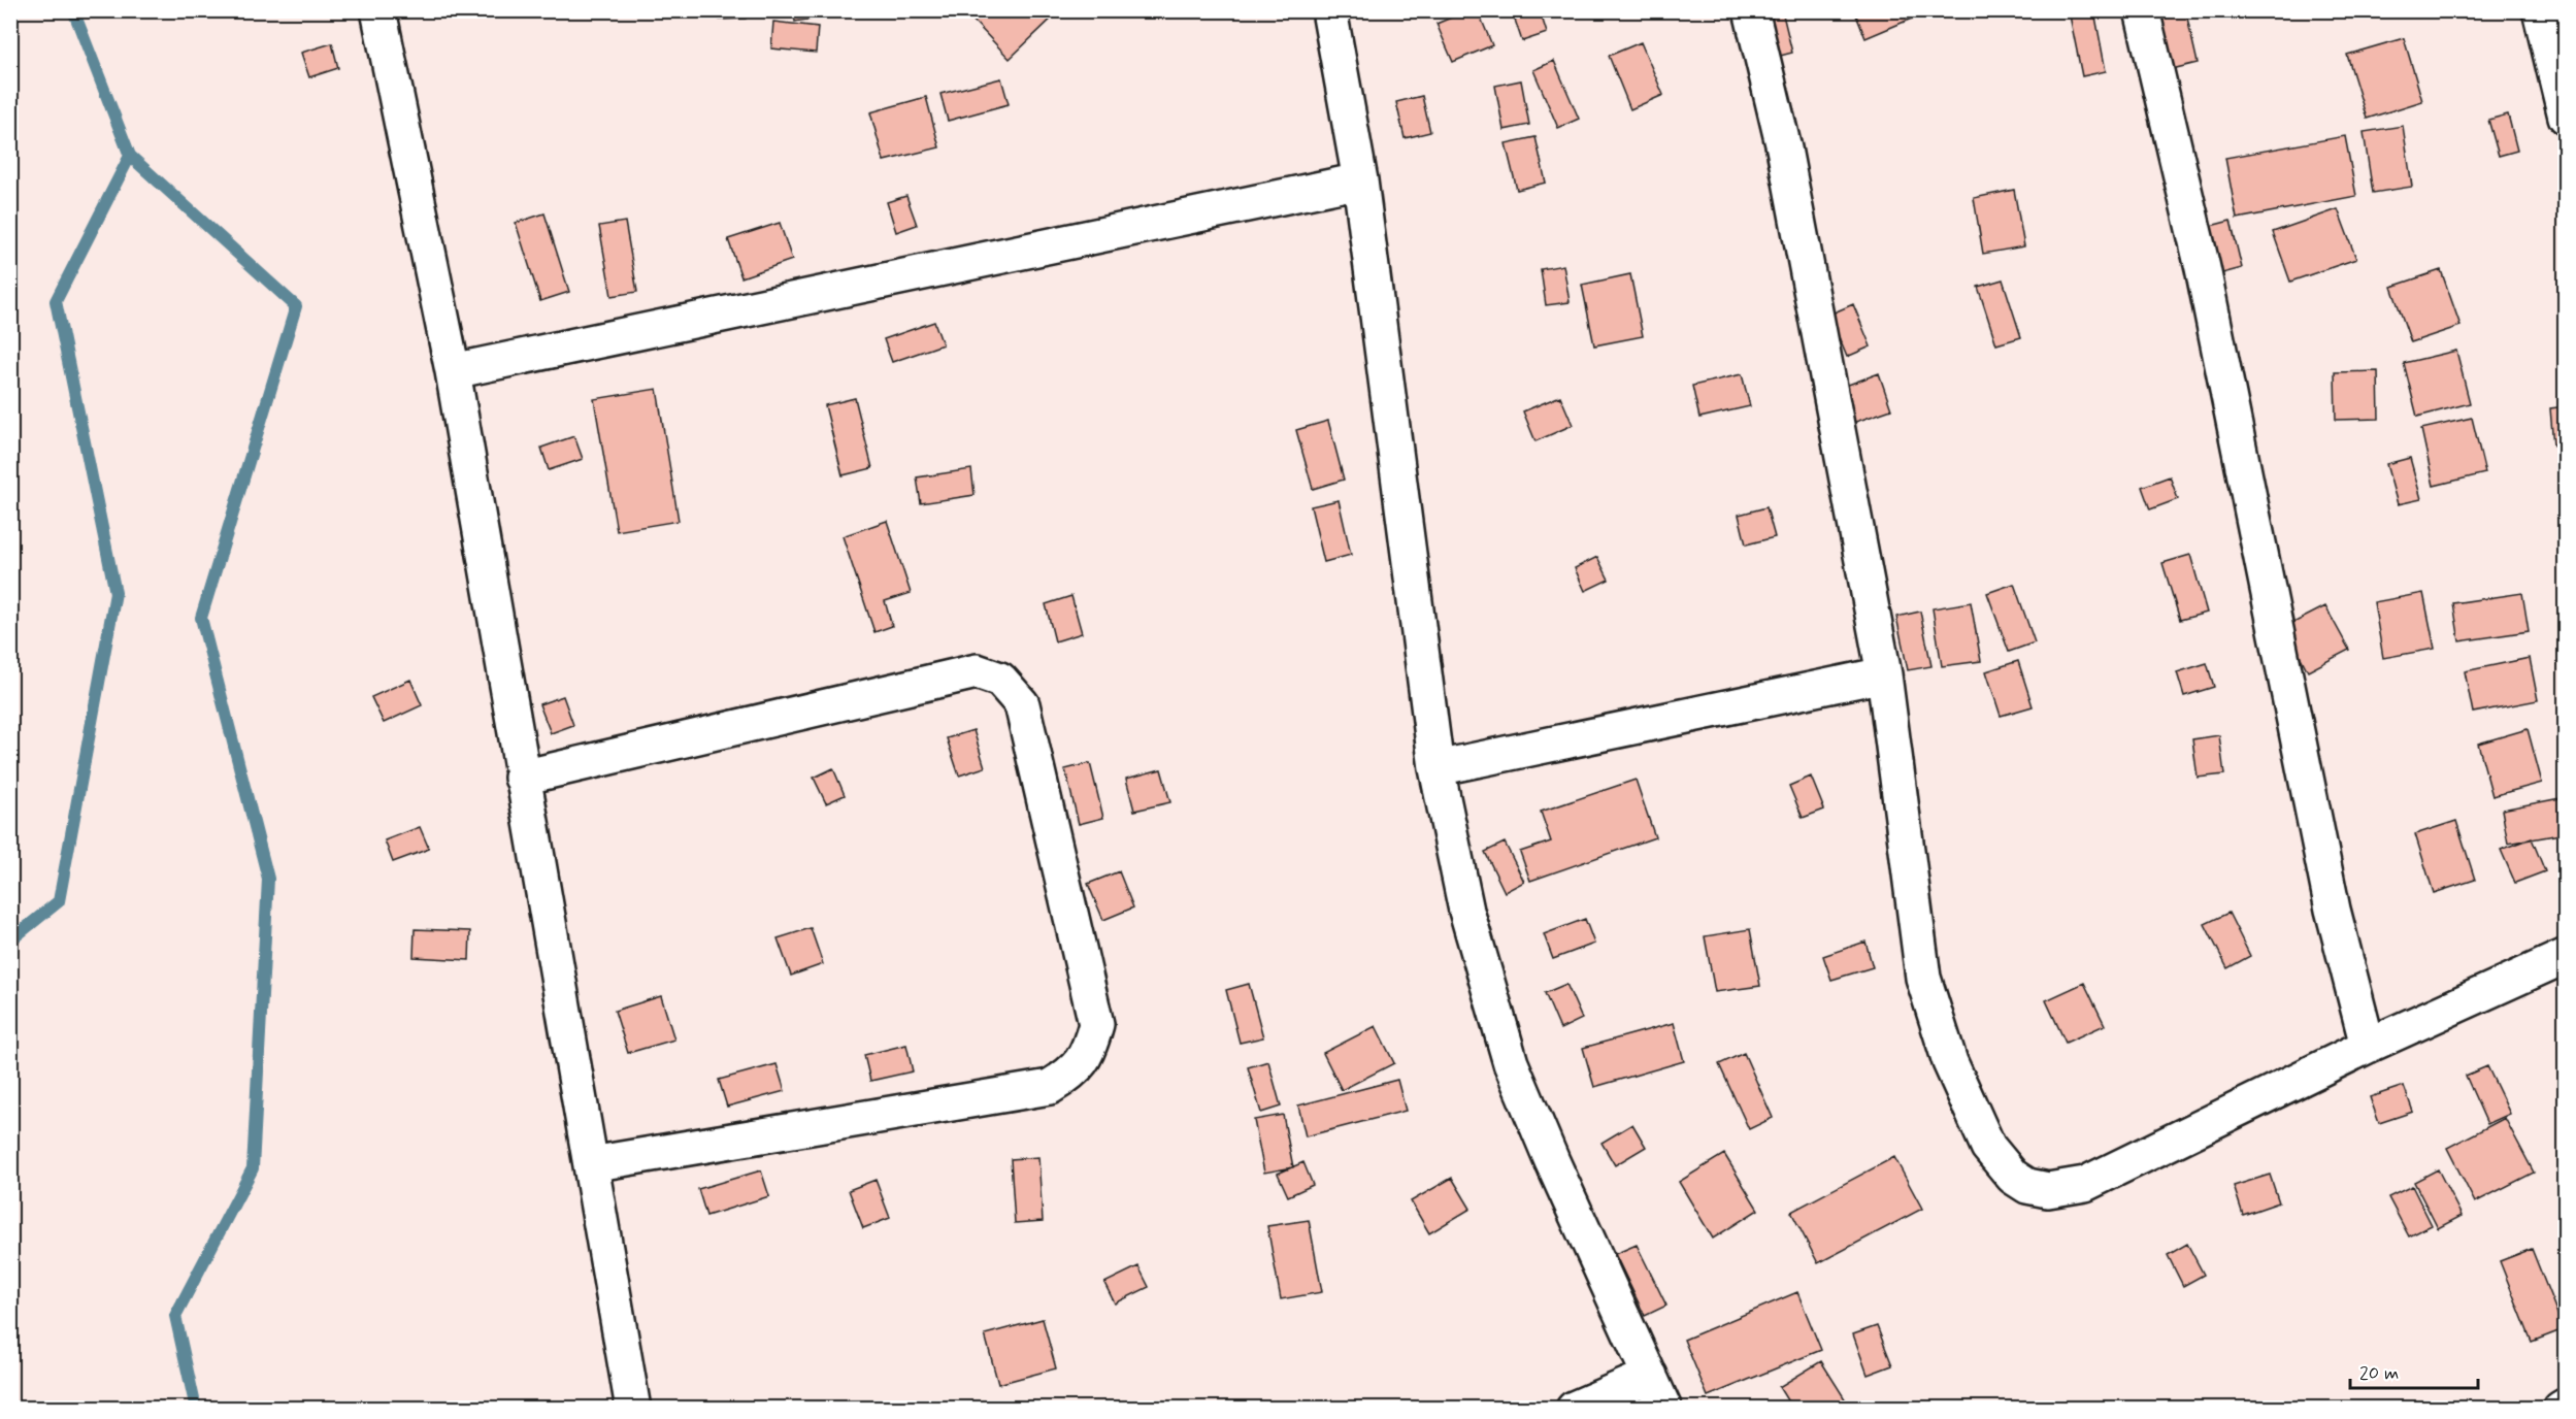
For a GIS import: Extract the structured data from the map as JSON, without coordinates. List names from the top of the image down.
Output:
{
  "scale_bar": "20 m"
}
